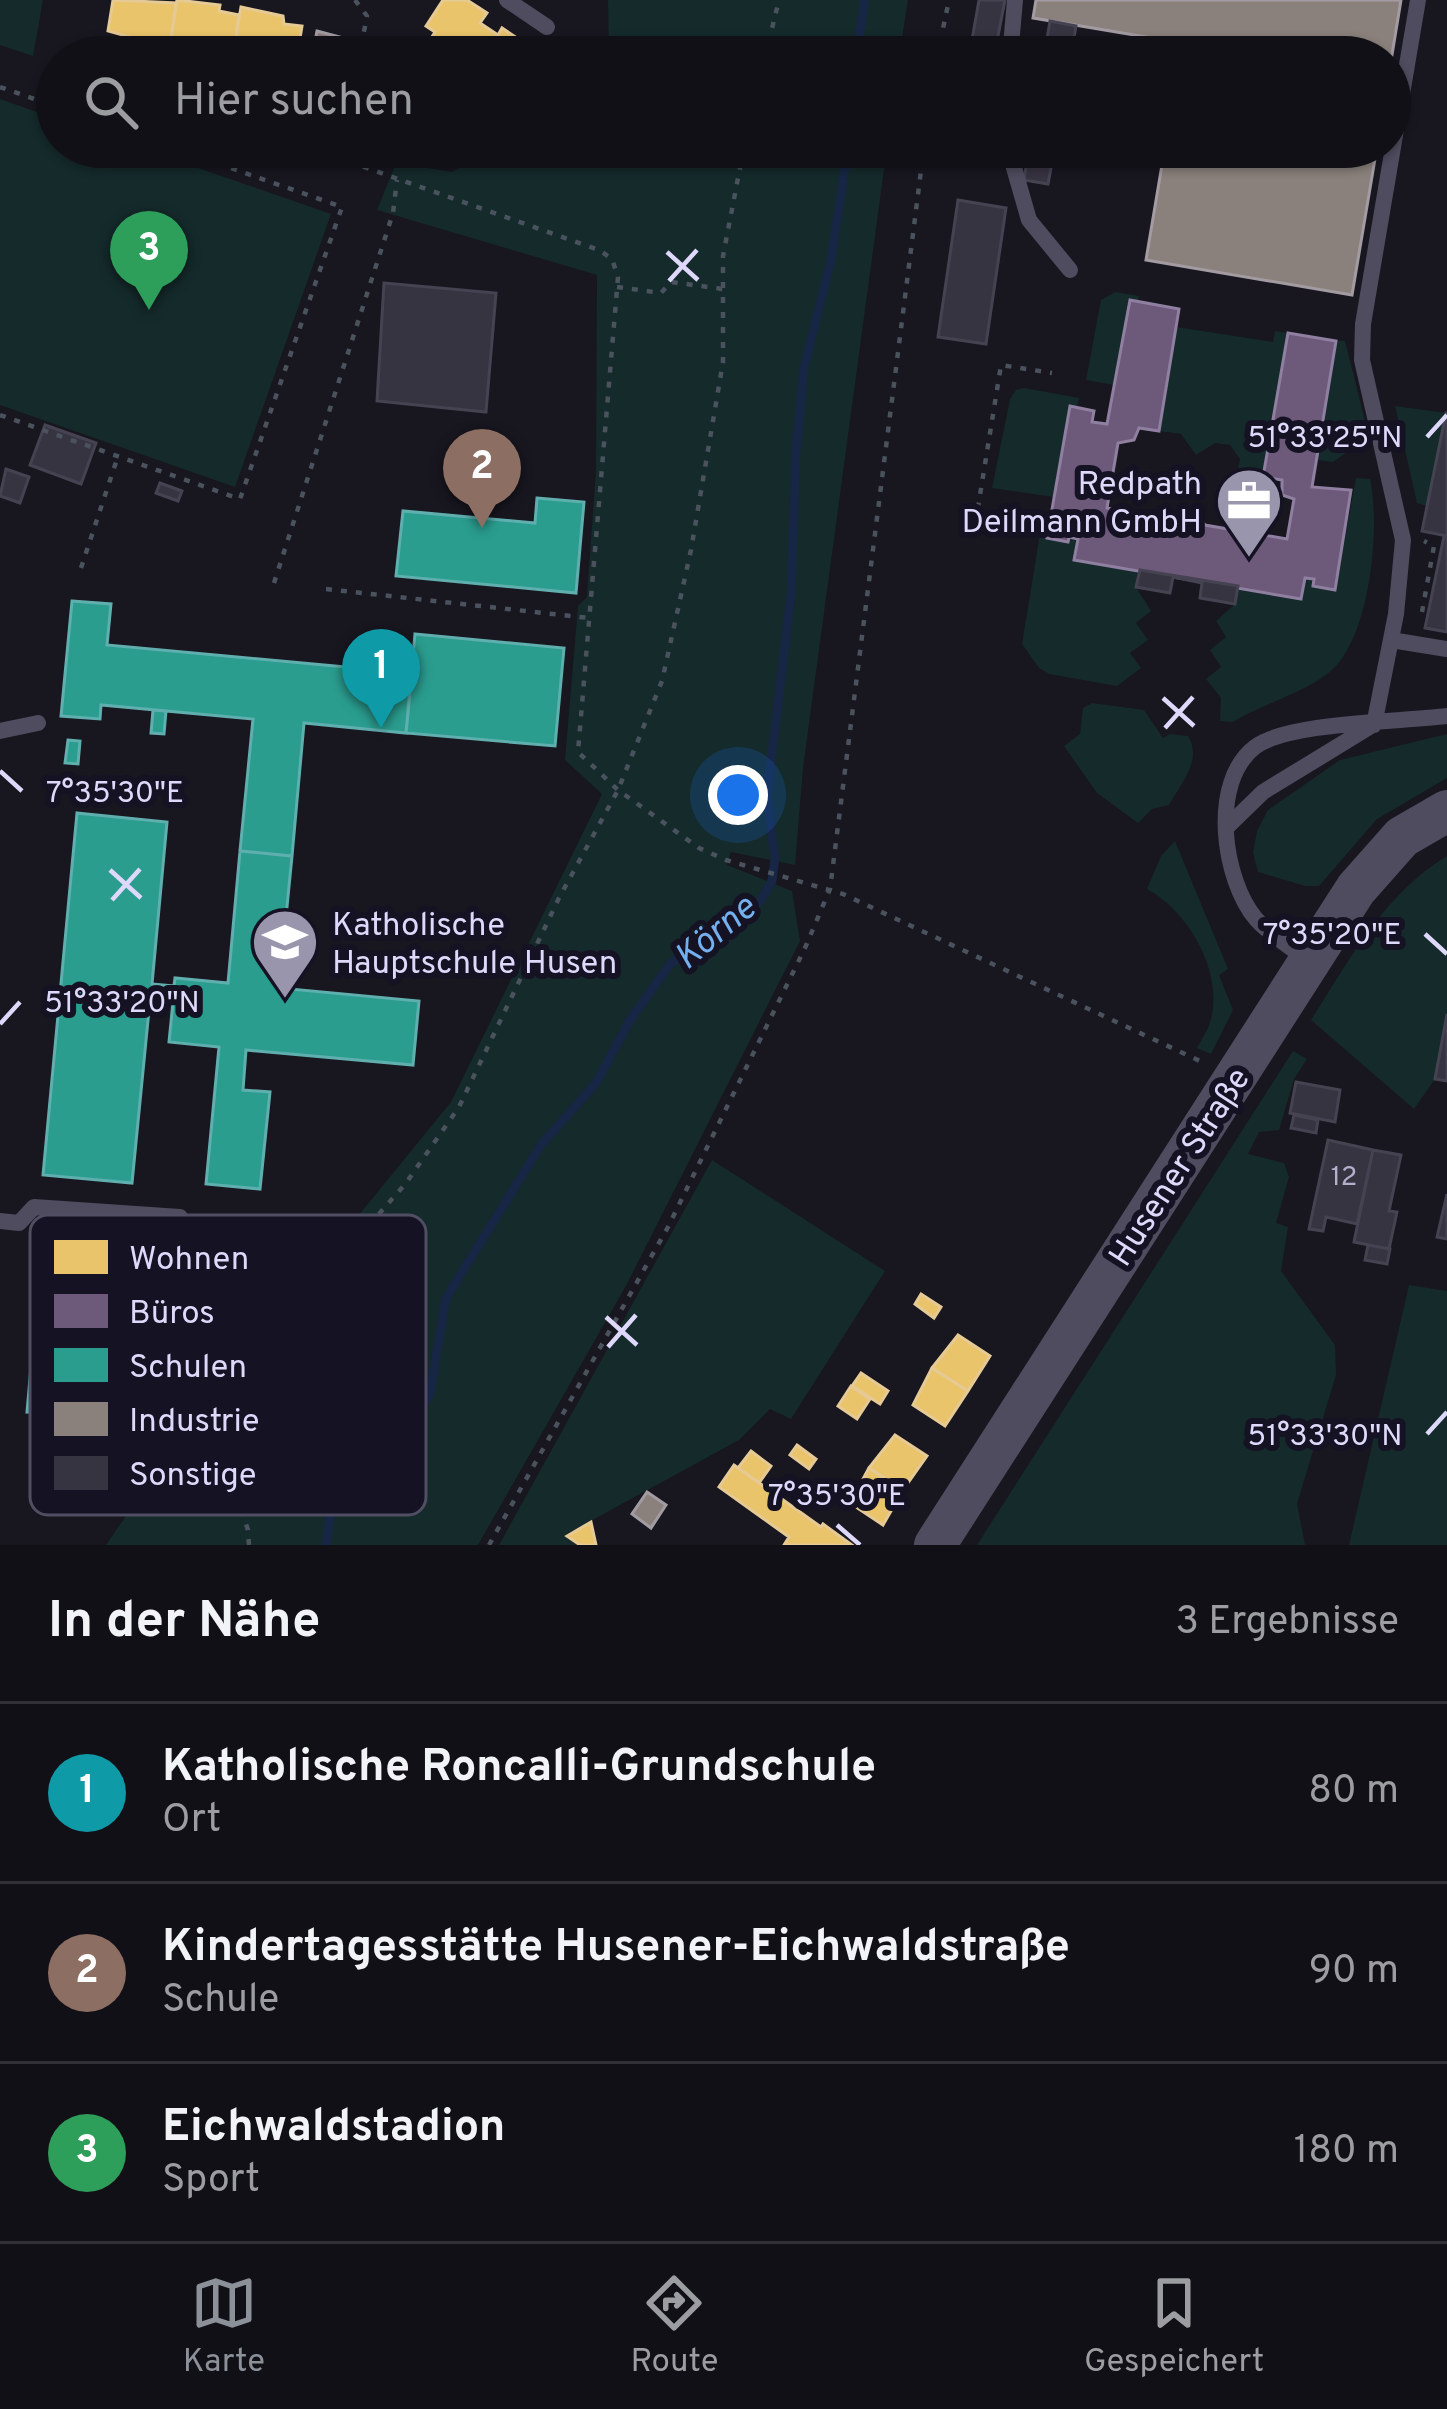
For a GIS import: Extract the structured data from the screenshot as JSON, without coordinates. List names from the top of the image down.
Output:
{
  "streets": {
    "street": ["Husener Straße"]
  },
  "water": ["Körne"],
  "places": {
    "office": ["Redpath Deilmann GmbH"],
    "school or university": ["Katholische Hauptschule Husen"]
  },
  "house_numbers": ["12"],
  "legend": [
    "Wohnen",
    "Büros",
    "Schulen",
    "Industrie",
    "Sonstige"
  ],
  "page": {
    "search": "Hier suchen",
    "pins": ["3", "2", "1"],
    "heading": ["In der Nähe", "3 Ergebnisse"],
    "list": [
      {
        "mark": "1",
        "name": "Katholische Roncalli-Grundschule",
        "note": "Ort",
        "value": "80 m"
      },
      {
        "mark": "2",
        "name": "Kindertagesstätte Husener-Eichwaldstraße",
        "note": "Schule",
        "value": "90 m"
      },
      {
        "mark": "3",
        "name": "Eichwaldstadion",
        "note": "Sport",
        "value": "180 m"
      }
    ],
    "nav": ["Karte", "Route", "Gespeichert"]
  },
  "coordinates": [
    "51°33'25\"N",
    "7°35'30\"E",
    "7°35'20\"E",
    "51°33'20\"N",
    "51°33'30\"N"
  ]
}
